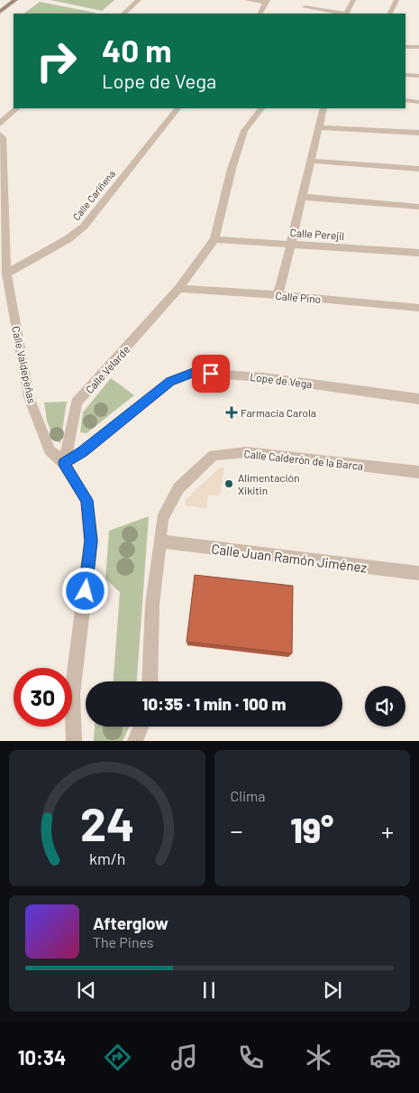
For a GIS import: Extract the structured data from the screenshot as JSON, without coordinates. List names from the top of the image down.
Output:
{
  "streets": {
    "street": [
      "Calle Cariñena",
      "Calle Perejil",
      "Calle Pino",
      "Calle Valdepeñas",
      "Calle Velarde",
      "Lope de Vega",
      "Calle Calderón de la Barca",
      "Calle Juan Ramón Jiménez"
    ]
  },
  "crossings": [
    ["Calle Cariñena", "Calle Valdepeñas"],
    ["Calle Perejil", "Calle Velarde"],
    ["Calle Pino", "Calle Velarde"],
    ["Calle Valdepeñas", "Calle Velarde"],
    ["Calle Valdepeñas", "Lope de Vega"],
    ["Calle Velarde", "Lope de Vega"],
    ["Calle Calderón de la Barca", "Calle Juan Ramón Jiménez"]
  ],
  "places": {
    "health": ["Farmacia Carola"],
    "other": ["Alimentación Xikitin"]
  },
  "page": {
    "turn": ["40 m", "Lope de Vega"],
    "limit": "30",
    "trip": "10:35 · 1 min · 100 m",
    "tile": "Clima",
    "heat": ["−", "19°", "+"],
    "song": ["Afterglow", "The Pines"],
    "tabs": "10:34",
    "gauge": ["24", "km/h"]
  }
}
